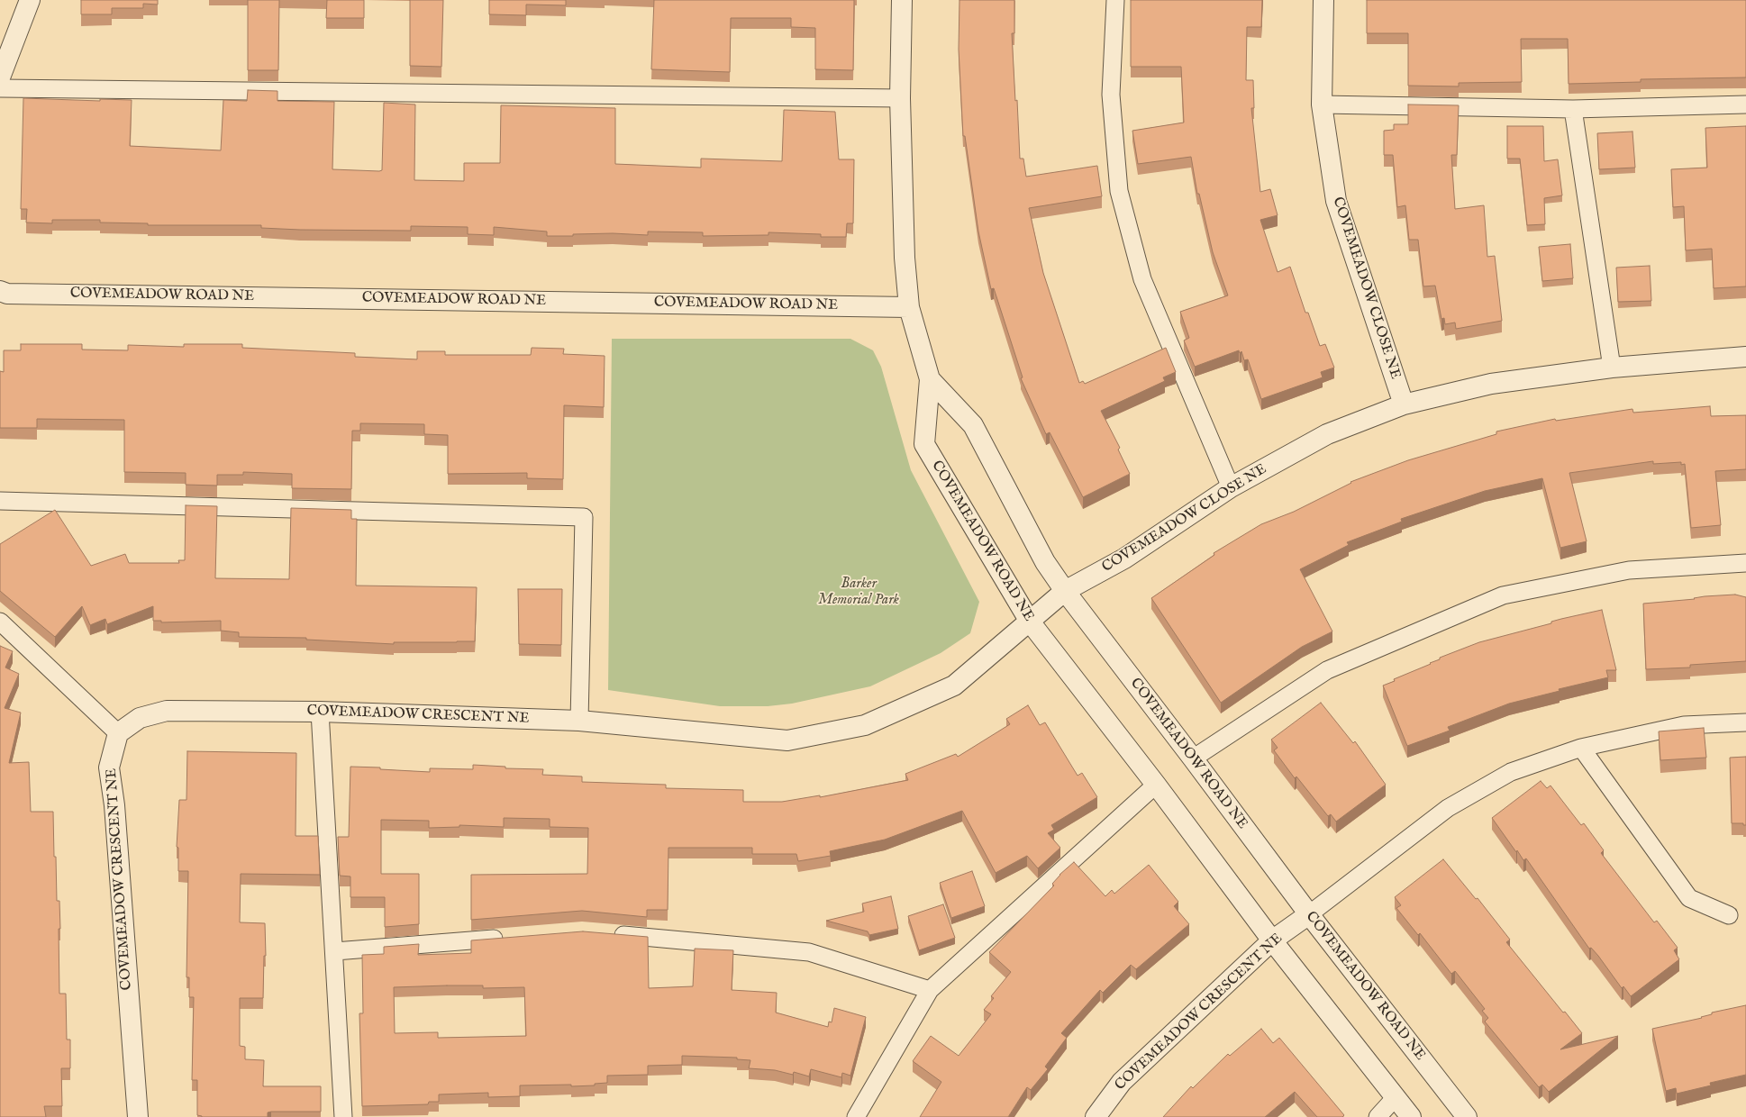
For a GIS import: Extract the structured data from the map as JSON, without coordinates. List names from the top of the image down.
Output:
{
  "streets": {
    "street": ["COVEMEADOW CLOSE NE", "COVEMEADOW ROAD NE", "COVEMEADOW CRESCENT NE"]
  },
  "crossings": [
    ["COVEMEADOW CLOSE NE", "COVEMEADOW ROAD NE"],
    ["COVEMEADOW CLOSE NE", "COVEMEADOW CRESCENT NE"],
    ["COVEMEADOW ROAD NE", "COVEMEADOW CRESCENT NE"]
  ],
  "parks": ["Barker Memorial Park"]
}
